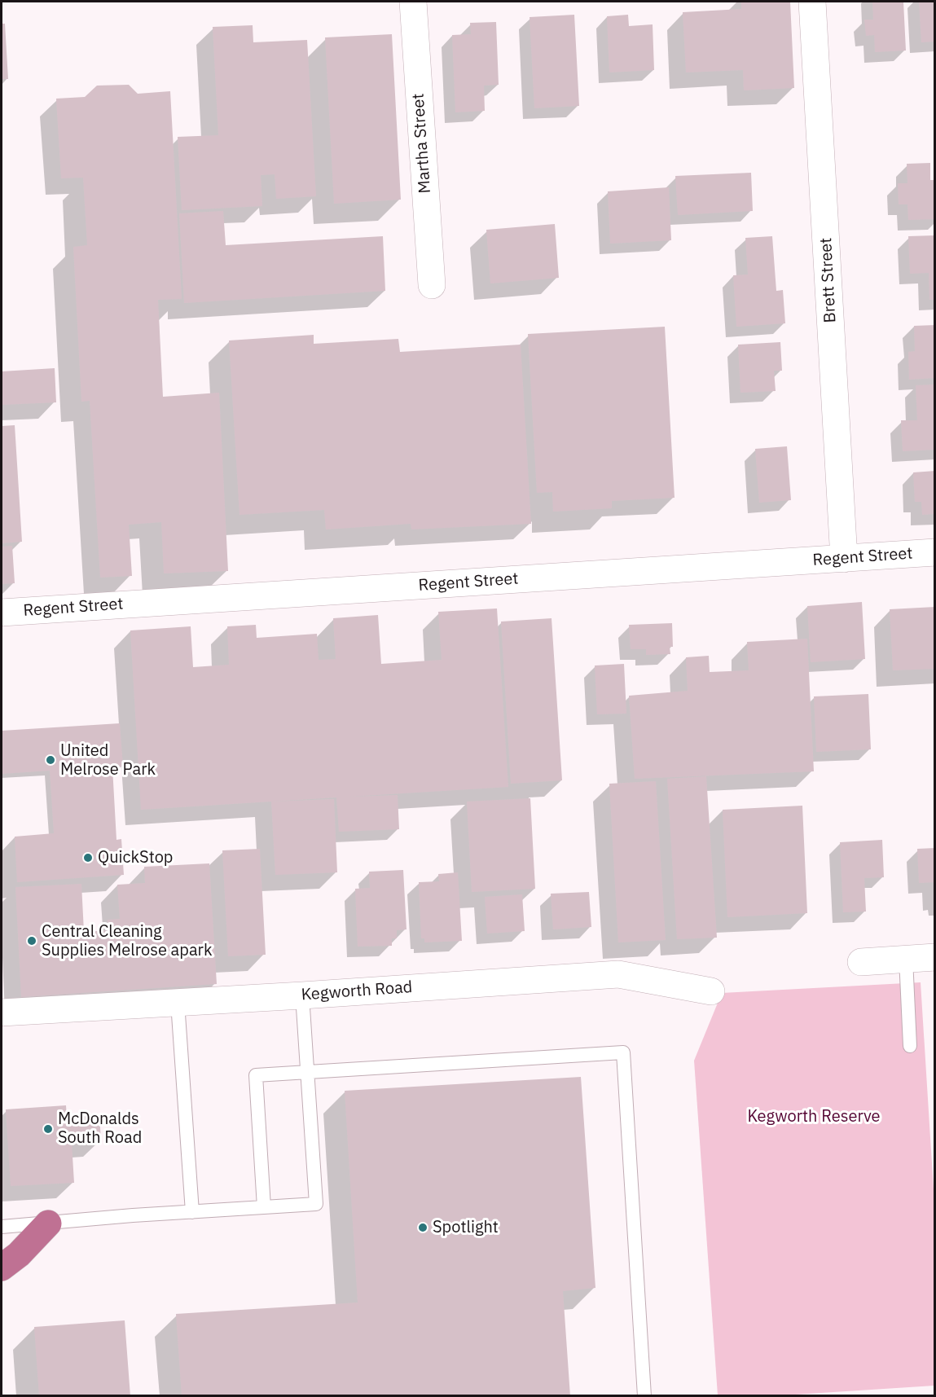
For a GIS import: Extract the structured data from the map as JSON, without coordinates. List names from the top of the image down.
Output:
{
  "streets": {
    "street": [
      "Martha Street",
      "Brett Street",
      "Regent Street",
      "Kegworth Road"
    ]
  },
  "crossings": [
    ["Brett Street", "Regent Street"]
  ],
  "parks": ["Kegworth Reserve"],
  "places": [
    "United Melrose Park",
    "QuickStop",
    "Central Cleaning Supplies Melrose apark",
    "McDonalds South Road",
    "Spotlight"
  ]
}
